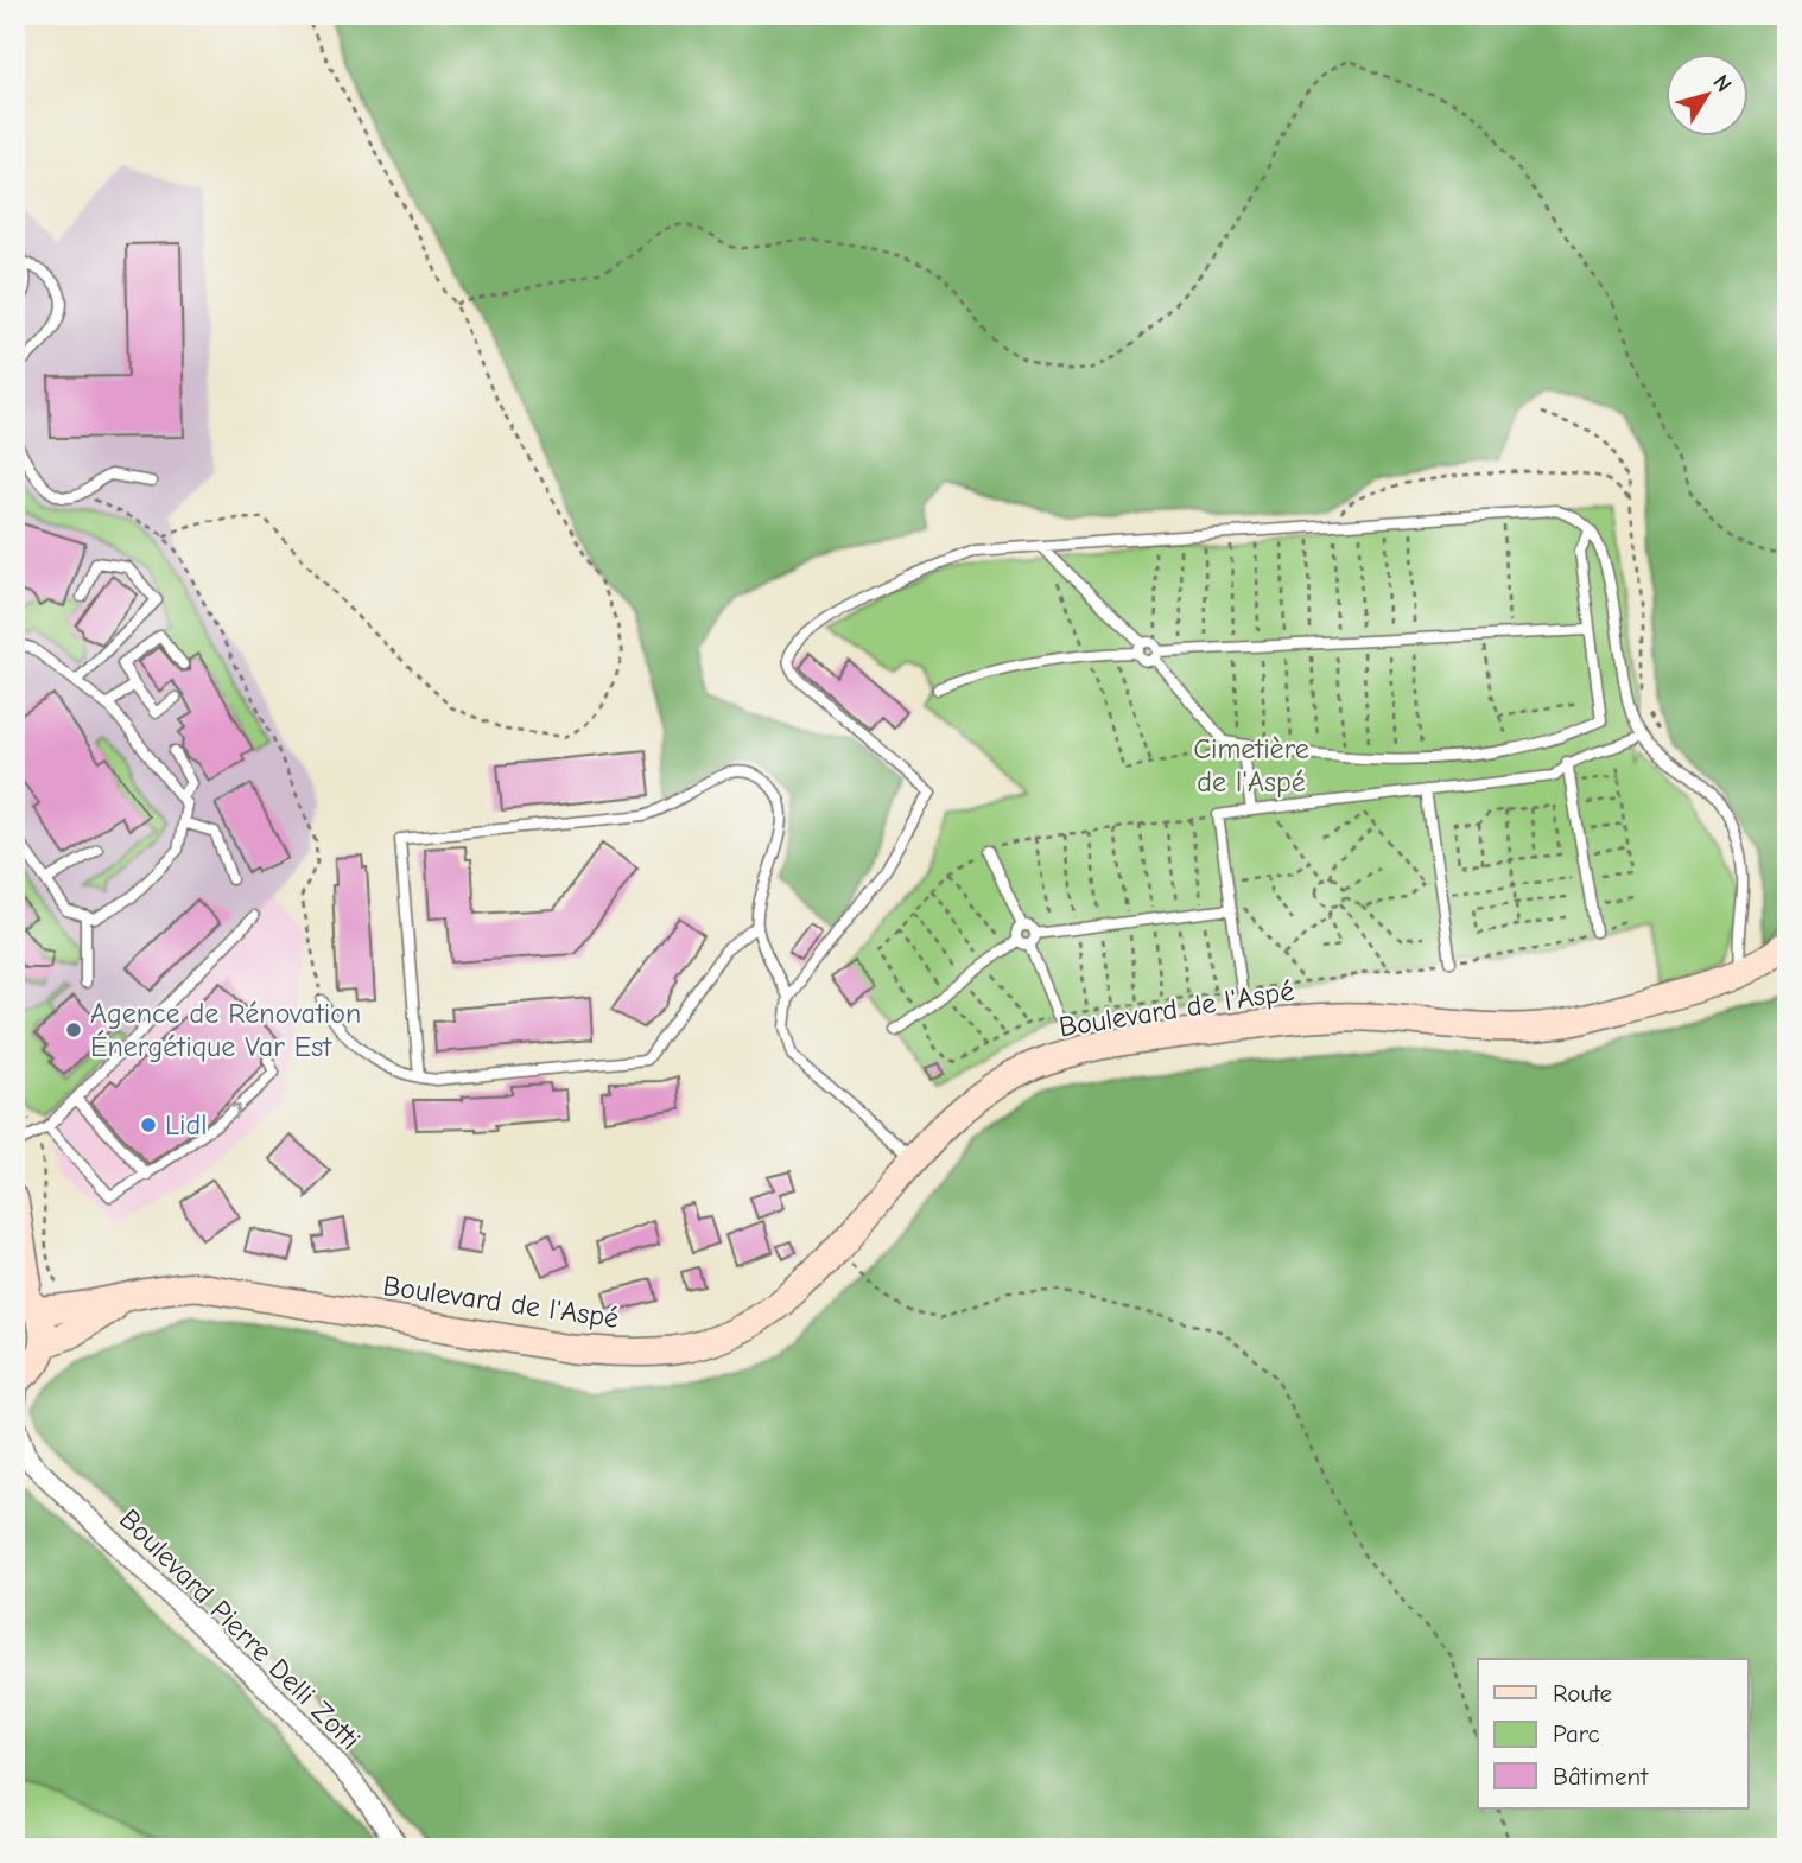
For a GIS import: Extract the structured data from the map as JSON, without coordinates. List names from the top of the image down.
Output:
{
  "streets": {
    "main road": ["Boulevard de l'Aspé"],
    "street": ["Boulevard Pierre Delli Zotti"]
  },
  "parks": ["Cimetière de l'Aspé"],
  "places": ["Agence de Rénovation Énergétique Var Est", "Lidl"],
  "legend": ["Route", "Parc", "Bâtiment"],
  "north": "top right"
}
